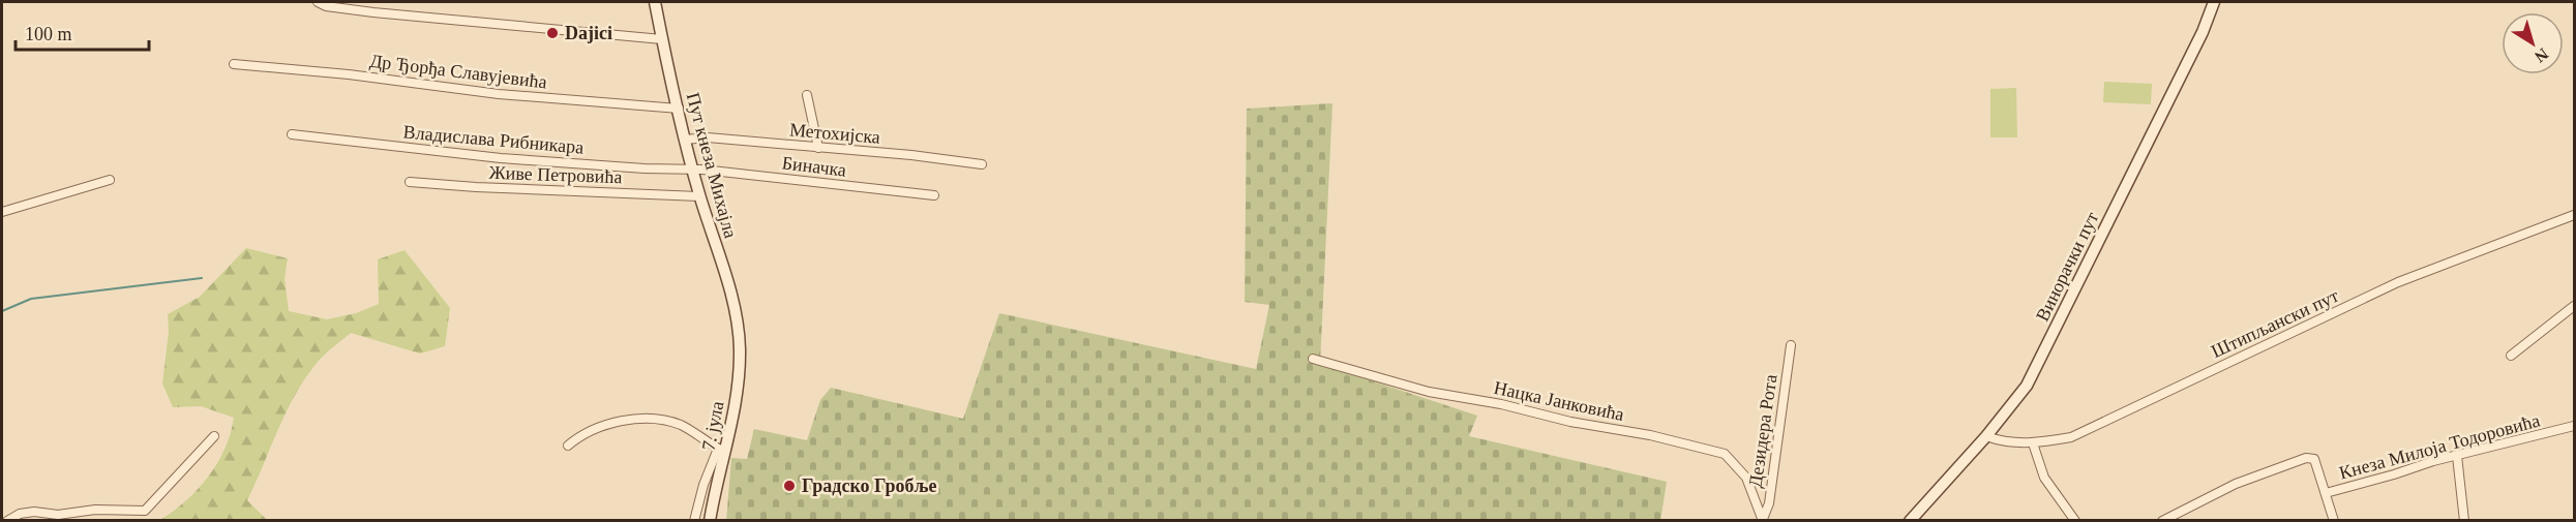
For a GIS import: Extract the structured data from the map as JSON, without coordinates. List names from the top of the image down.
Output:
{
  "streets": {
    "street": [
      "Др Ђорђа Славујевића",
      "Метохијска",
      "Владислава Рибникара",
      "Пут кнеза Михајла",
      "Биначка",
      "Живе Петровића",
      "Винорачки пут",
      "Штипљански пут",
      "Нацка Јанковића",
      "7. јула",
      "Дезидера Рота",
      "Кнеза Милоја Тодоровића"
    ]
  },
  "crossings": [
    ["Др Ђорђа Славујевића", "Пут кнеза Михајла"],
    ["Метохијска", "Пут кнеза Михајла"],
    ["Владислава Рибникара", "Пут кнеза Михајла"],
    ["Владислава Рибникара", "Биначка"],
    ["Пут кнеза Михајла", "Биначка"],
    ["Пут кнеза Михајла", "Живе Петровића"],
    ["Пут кнеза Михајла", "7. јула"],
    ["Винорачки пут", "Штипљански пут"],
    ["Нацка Јанковића", "Дезидера Рота"]
  ],
  "places": ["Dajici", "Градско Гробље"],
  "scale_bar": "100 m",
  "north": "bottom right"
}
